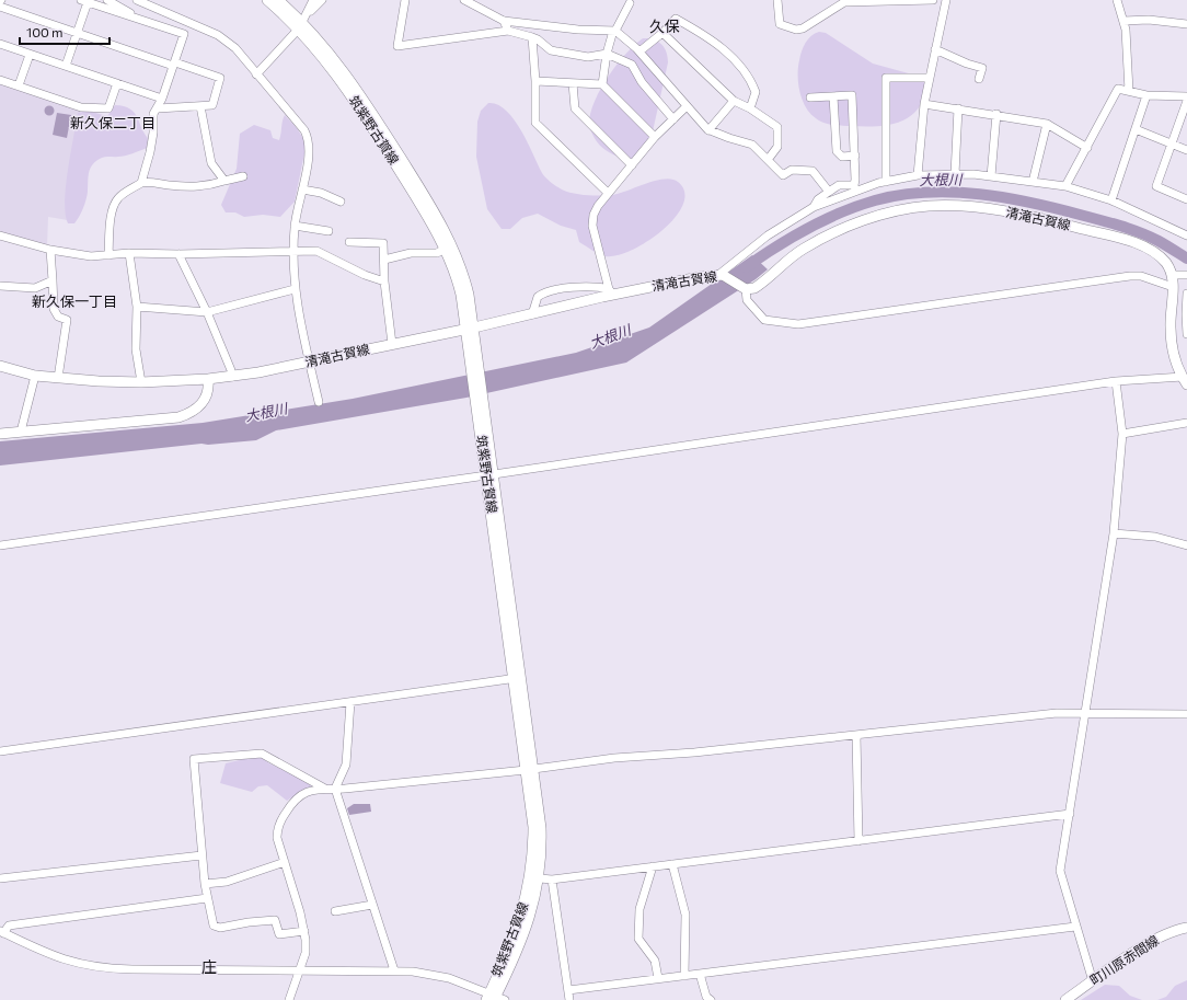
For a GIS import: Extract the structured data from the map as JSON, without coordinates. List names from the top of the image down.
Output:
{
  "streets": {
    "main road": ["筑紫野古賀線", "清滝古賀線", "町川原赤間線"]
  },
  "crossings": [
    ["筑紫野古賀線", "清滝古賀線"]
  ],
  "districts": [
    "久保",
    "新久保二丁目",
    "新久保一丁目",
    "庄"
  ],
  "water": ["大根川"],
  "scale_bar": "100 m"
}
